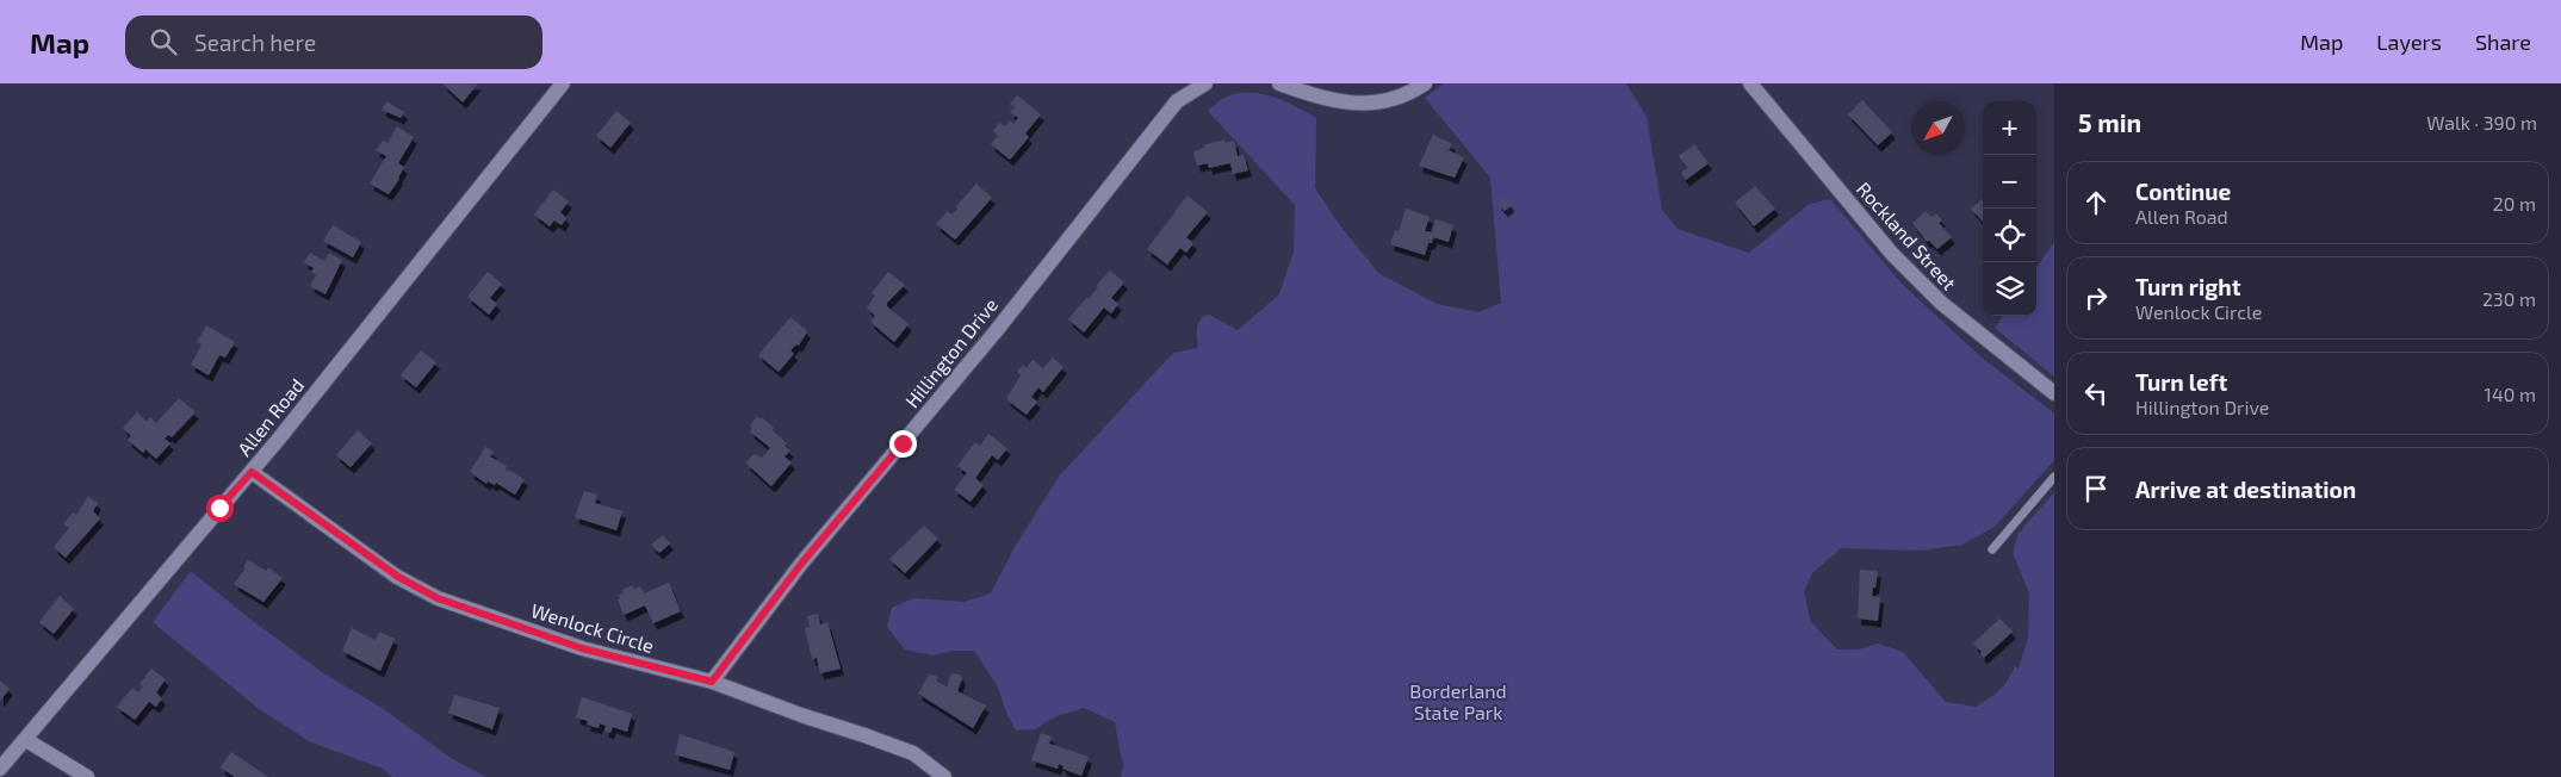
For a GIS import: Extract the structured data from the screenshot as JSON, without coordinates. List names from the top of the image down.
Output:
{
  "streets": {
    "street": [
      "Rockland Street",
      "Hillington Drive",
      "Allen Road",
      "Wenlock Circle"
    ]
  },
  "crossings": [
    ["Hillington Drive", "Wenlock Circle"],
    ["Allen Road", "Wenlock Circle"]
  ],
  "parks": ["Borderland State Park"],
  "north": "bottom left",
  "page": {
    "header": "Map",
    "search": "Search here",
    "nav": ["Map", "Layers", "Share"],
    "heading": ["5 min", "Walk · 390 m"],
    "map_buttons": ["+", "−"],
    "list": [
      ["Continue", "Allen Road", "20 m"],
      ["Turn right", "Wenlock Circle", "230 m"],
      ["Turn left", "Hillington Drive", "140 m"],
      "Arrive at destination"
    ]
  }
}
